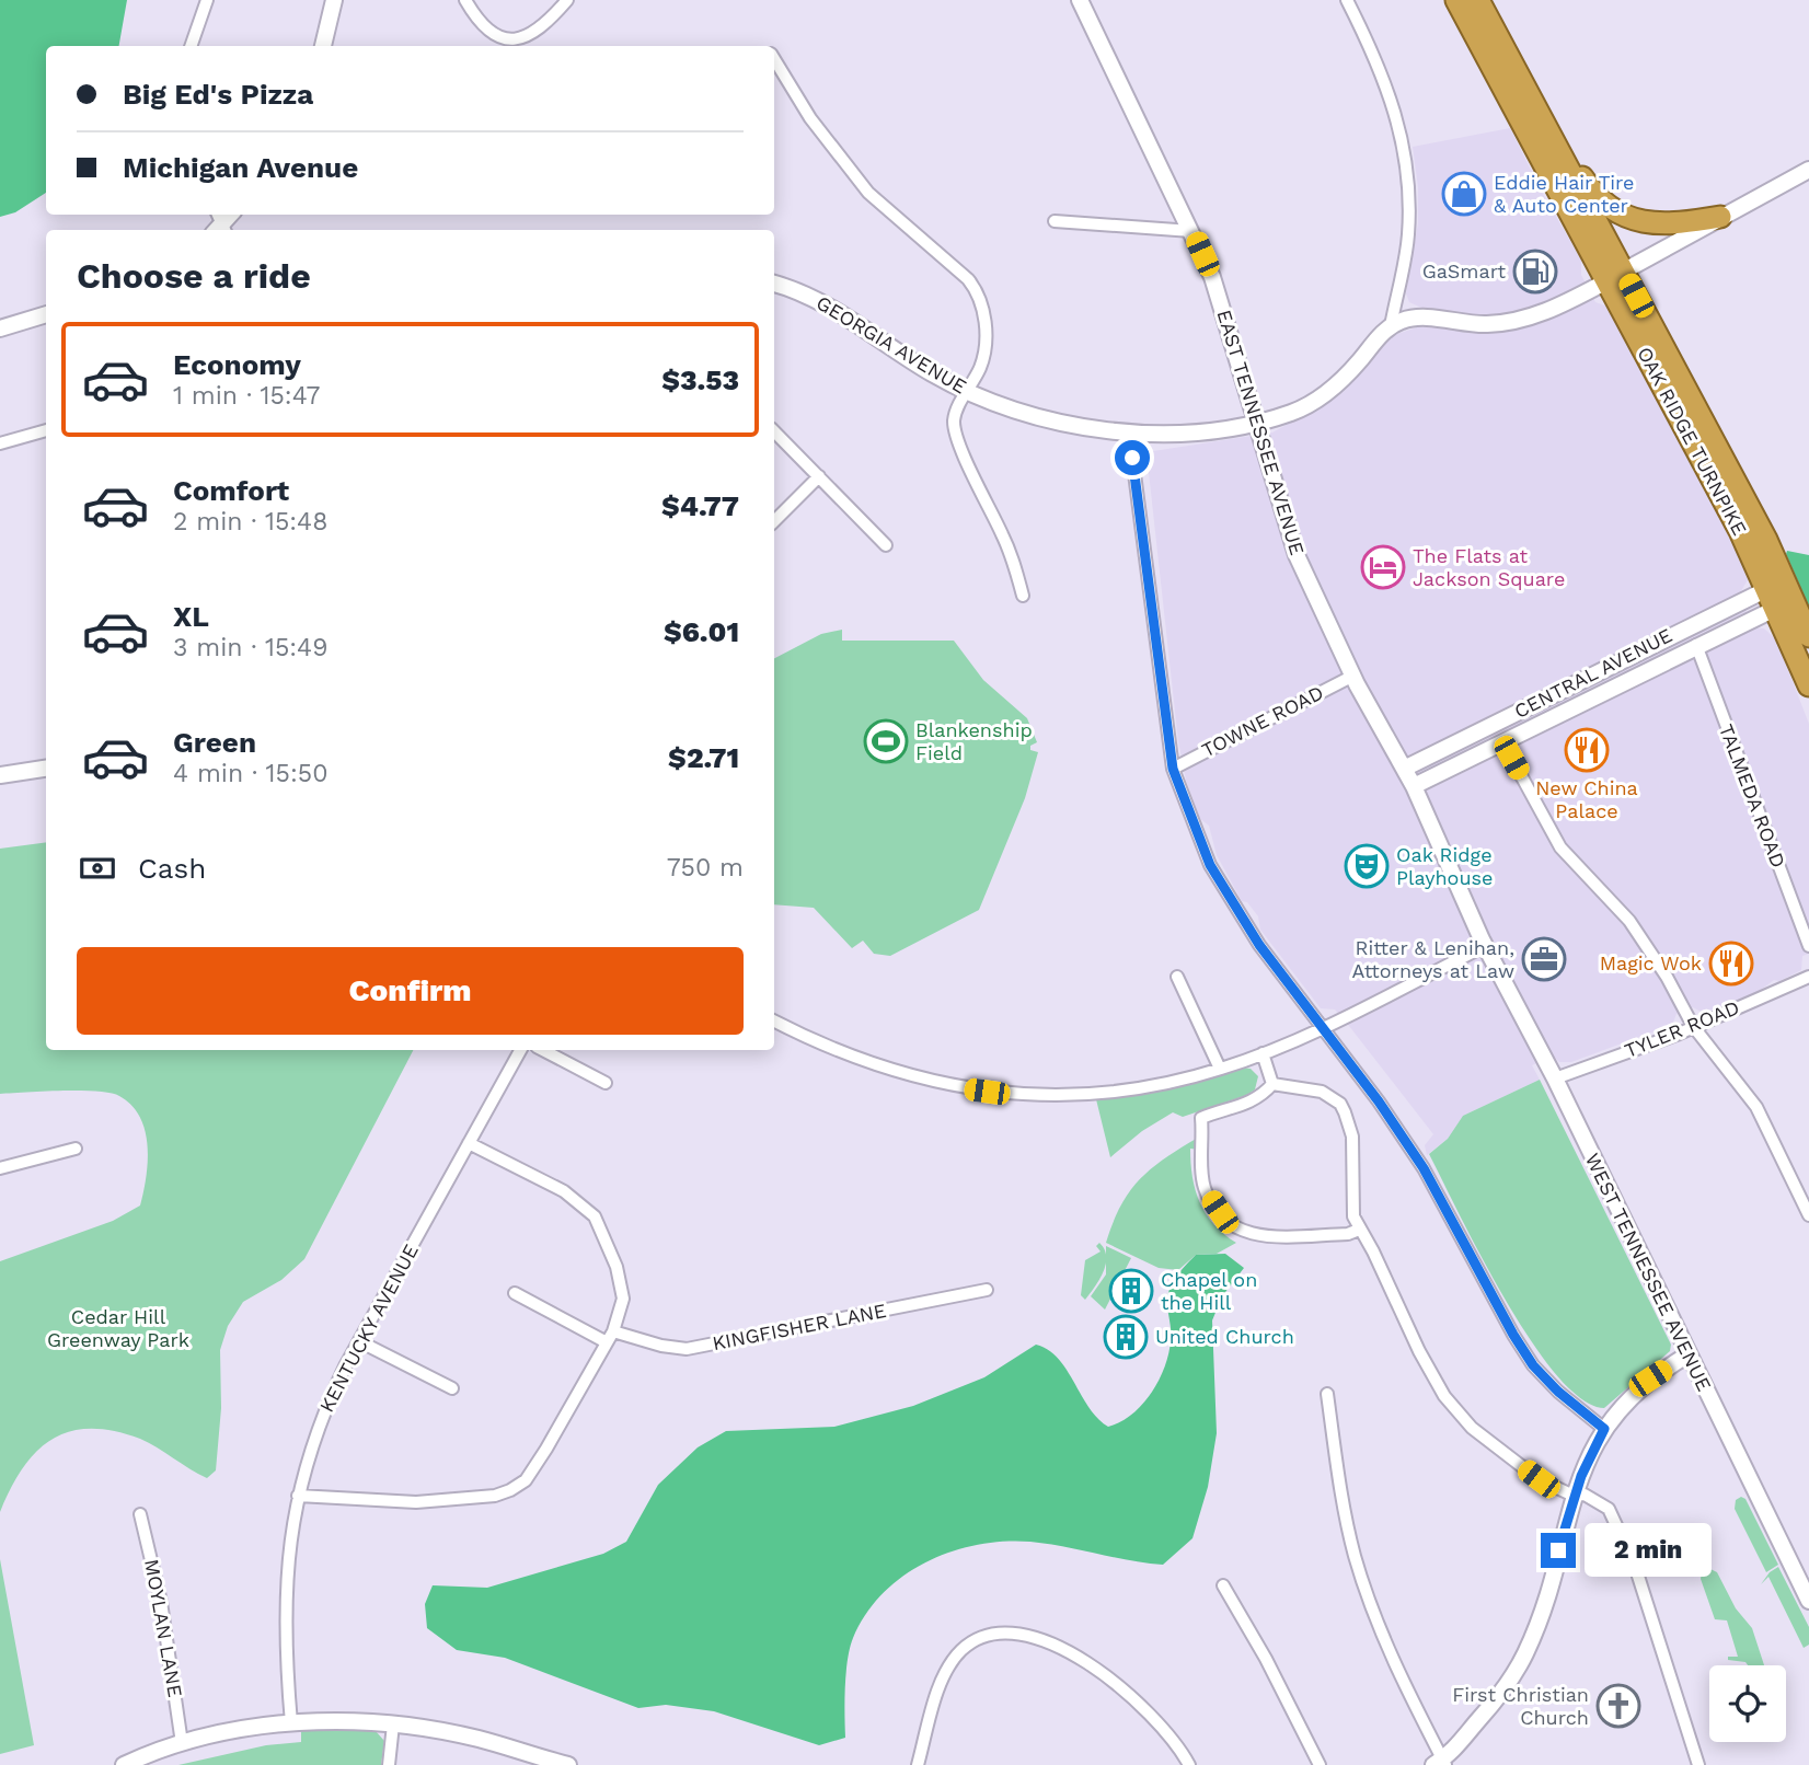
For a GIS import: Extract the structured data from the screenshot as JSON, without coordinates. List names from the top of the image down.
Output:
{
  "streets": {
    "highway": ["OAK RIDGE TURNPIKE"],
    "street": [
      "GEORGIA AVENUE",
      "EAST TENNESSEE AVENUE",
      "CENTRAL AVENUE",
      "TOWNE ROAD",
      "TALMEDA ROAD",
      "TYLER ROAD",
      "WEST TENNESSEE AVENUE",
      "KINGFISHER LANE",
      "KENTUCKY AVENUE",
      "MOYLAN LANE"
    ]
  },
  "crossings": [
    ["GEORGIA AVENUE", "EAST TENNESSEE AVENUE"],
    ["EAST TENNESSEE AVENUE", "CENTRAL AVENUE"],
    ["EAST TENNESSEE AVENUE", "TOWNE ROAD"],
    ["EAST TENNESSEE AVENUE", "WEST TENNESSEE AVENUE"],
    ["OAK RIDGE TURNPIKE", "CENTRAL AVENUE"],
    ["CENTRAL AVENUE", "TALMEDA ROAD"],
    ["TYLER ROAD", "WEST TENNESSEE AVENUE"]
  ],
  "parks": ["Cedar Hill Greenway Park"],
  "places": {
    "shop": ["Eddie Hair Tire & Auto Center"],
    "fuel station": ["GaSmart"],
    "hotel": ["The Flats at Jackson Square"],
    "sports": ["Blankenship Field"],
    "restaurant": ["New China Palace", "Magic Wok"],
    "theatre": ["Oak Ridge Playhouse"],
    "office": ["Ritter & Lenihan, Attorneys at Law"],
    "building": ["Chapel on the Hill", "United Church"],
    "church": ["First Christian Church"]
  },
  "page": {
    "banner": ["Big Ed's Pizza", "Michigan Avenue"],
    "heading": "Choose a ride",
    "list": [
      {
        "name": "Economy",
        "note": "1 min · 15:47",
        "value": "$3.53"
      },
      {
        "name": "Comfort",
        "note": "2 min · 15:48",
        "value": "$4.77"
      },
      {
        "name": "XL",
        "note": "3 min · 15:49",
        "value": "$6.01"
      },
      {
        "name": "Green",
        "note": "4 min · 15:50",
        "value": "$2.71"
      }
    ],
    "pay": ["Cash", "750 m"],
    "buttons": "Confirm",
    "bubble": "2 min"
  }
}
